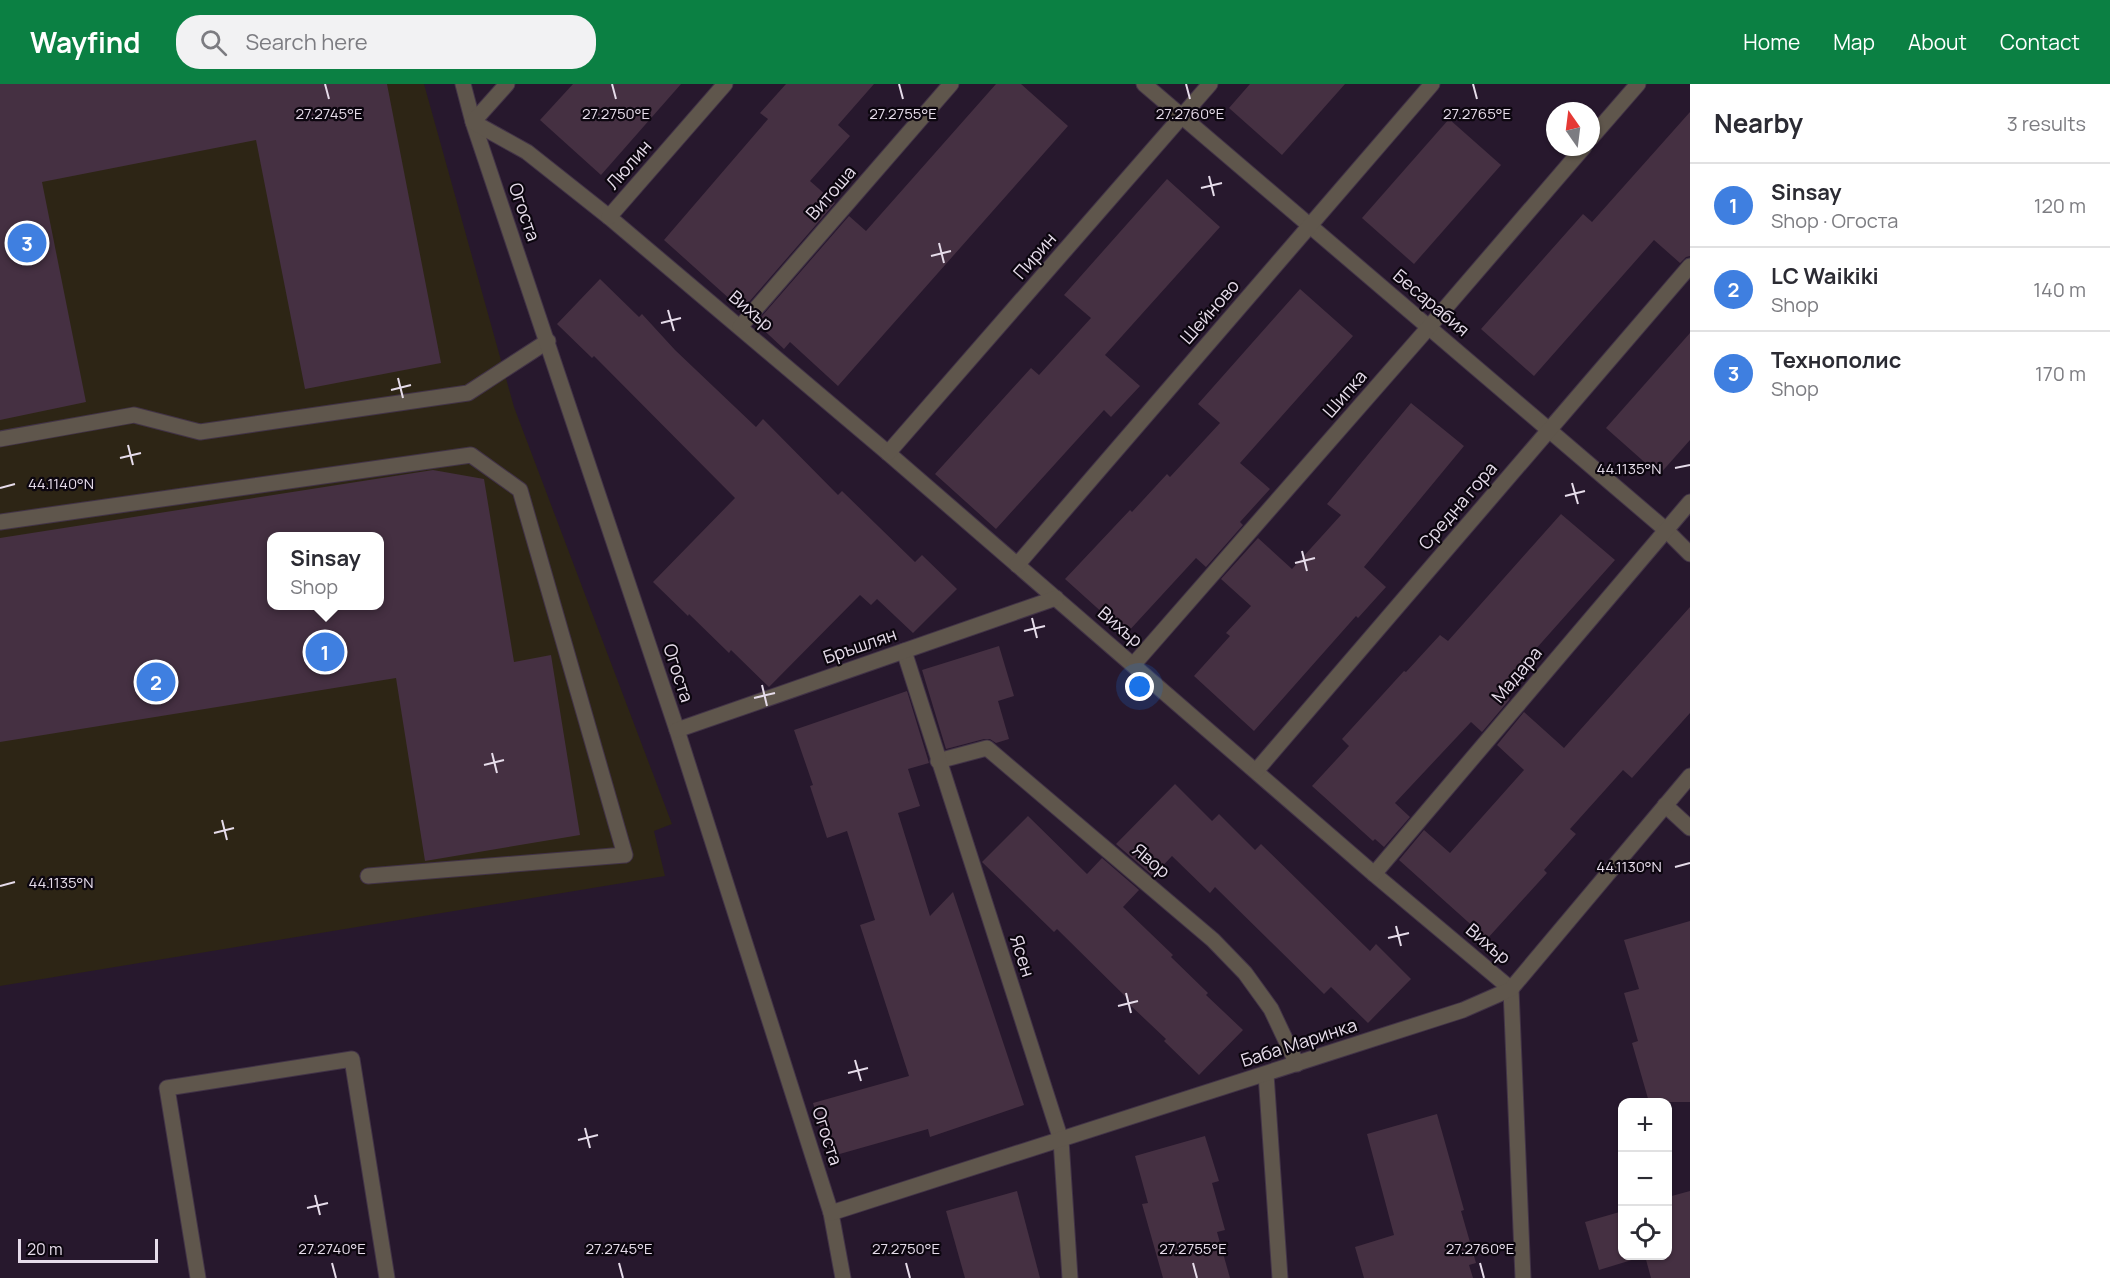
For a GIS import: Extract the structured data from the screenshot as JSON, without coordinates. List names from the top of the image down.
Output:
{
  "streets": {
    "street": [
      "Люлин",
      "Витоша",
      "Огоста",
      "Пирин",
      "Бесарабия",
      "Вихър",
      "Шейново",
      "Шипка",
      "Средна гора",
      "Бръшлян",
      "Мадара",
      "Явор",
      "Ясен",
      "Баба Маринка"
    ]
  },
  "crossings": [
    ["Люлин", "Вихър"],
    ["Витоша", "Вихър"],
    ["Огоста", "Вихър"],
    ["Огоста", "Бръшлян"],
    ["Огоста", "Баба Маринка"],
    ["Пирин", "Бесарабия"],
    ["Пирин", "Вихър"],
    ["Бесарабия", "Шейново"],
    ["Бесарабия", "Шипка"],
    ["Бесарабия", "Средна гора"],
    ["Бесарабия", "Мадара"],
    ["Вихър", "Шейново"],
    ["Вихър", "Шипка"],
    ["Вихър", "Средна гора"],
    ["Вихър", "Бръшлян"],
    ["Вихър", "Мадара"],
    ["Вихър", "Баба Маринка"],
    ["Бръшлян", "Ясен"],
    ["Явор", "Ясен"],
    ["Явор", "Баба Маринка"],
    ["Ясен", "Баба Маринка"]
  ],
  "scale_bar": "20 m",
  "north": "top",
  "page": {
    "header": "Wayfind",
    "search": "Search here",
    "nav": [
      "Home",
      "Map",
      "About",
      "Contact"
    ],
    "heading": ["Nearby", "3 results"],
    "list": [
      {
        "mark": "1",
        "name": "Sinsay",
        "note": "Shop · Огоста",
        "value": "120 m"
      },
      {
        "mark": "2",
        "name": "LC Waikiki",
        "note": "Shop",
        "value": "140 m"
      },
      {
        "mark": "3",
        "name": "Технополис",
        "note": "Shop",
        "value": "170 m"
      }
    ],
    "pins": ["3", "1", "2"],
    "popup": ["Sinsay", "Shop"],
    "map_buttons": ["+", "−"],
    "scale": "20 m"
  },
  "coordinates": [
    "27.2765°E",
    "27.2745°E",
    "27.2750°E",
    "27.2755°E",
    "27.2760°E",
    "44.1135°N",
    "44.1140°N",
    "44.1130°N",
    "27.2740°E"
  ]
}
